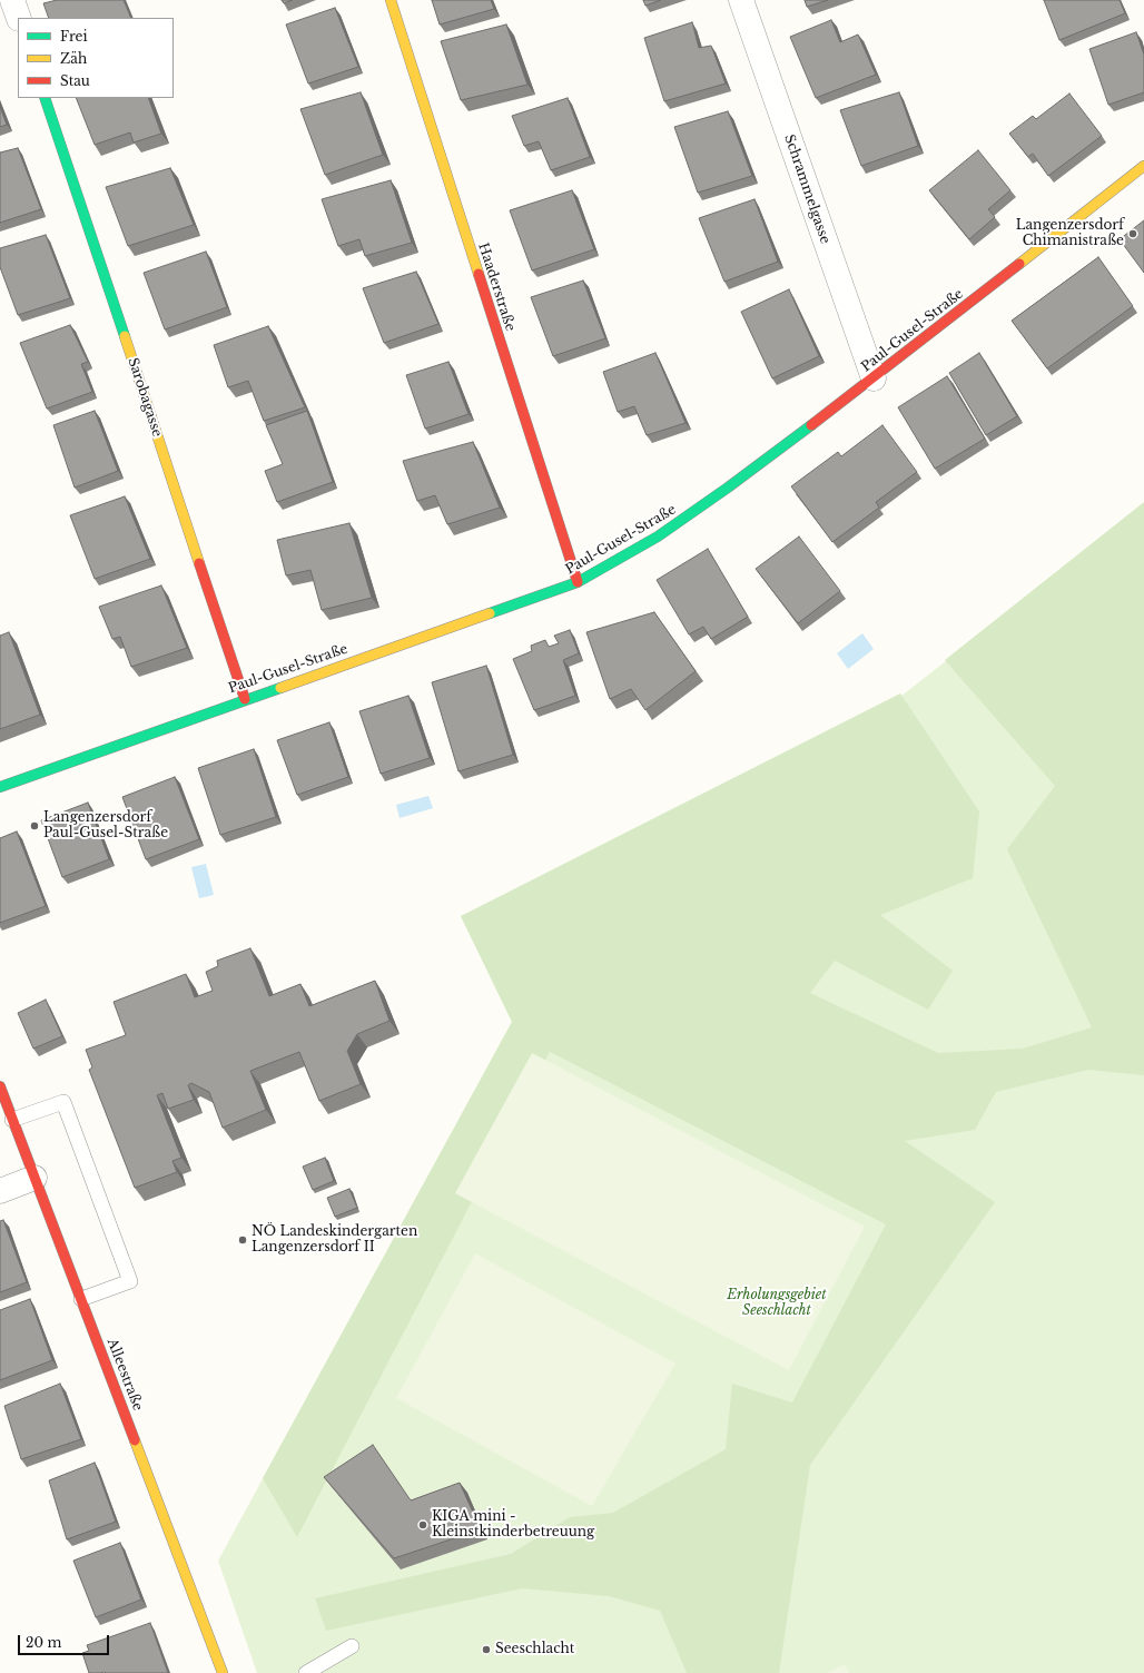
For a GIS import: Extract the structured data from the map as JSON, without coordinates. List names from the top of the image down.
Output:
{
  "streets": {
    "street": [
      "Schrammelgasse",
      "Haaderstraße",
      "Paul-Gusel-Straße",
      "Sarobagasse",
      "Alleestraße"
    ]
  },
  "crossings": [
    ["Schrammelgasse", "Paul-Gusel-Straße"],
    ["Haaderstraße", "Paul-Gusel-Straße"],
    ["Paul-Gusel-Straße", "Sarobagasse"]
  ],
  "parks": ["Erholungsgebiet Seeschlacht"],
  "places": [
    "Langenzersdorf Chimanistraße",
    "Langenzersdorf Paul-Gusel-Straße",
    "NÖ Landeskindergarten Langenzersdorf II",
    "KIGA mini - Kleinstkinderbetreuung",
    "Seeschlacht"
  ],
  "legend": ["Frei", "Zäh", "Stau"],
  "scale_bar": "20 m"
}
